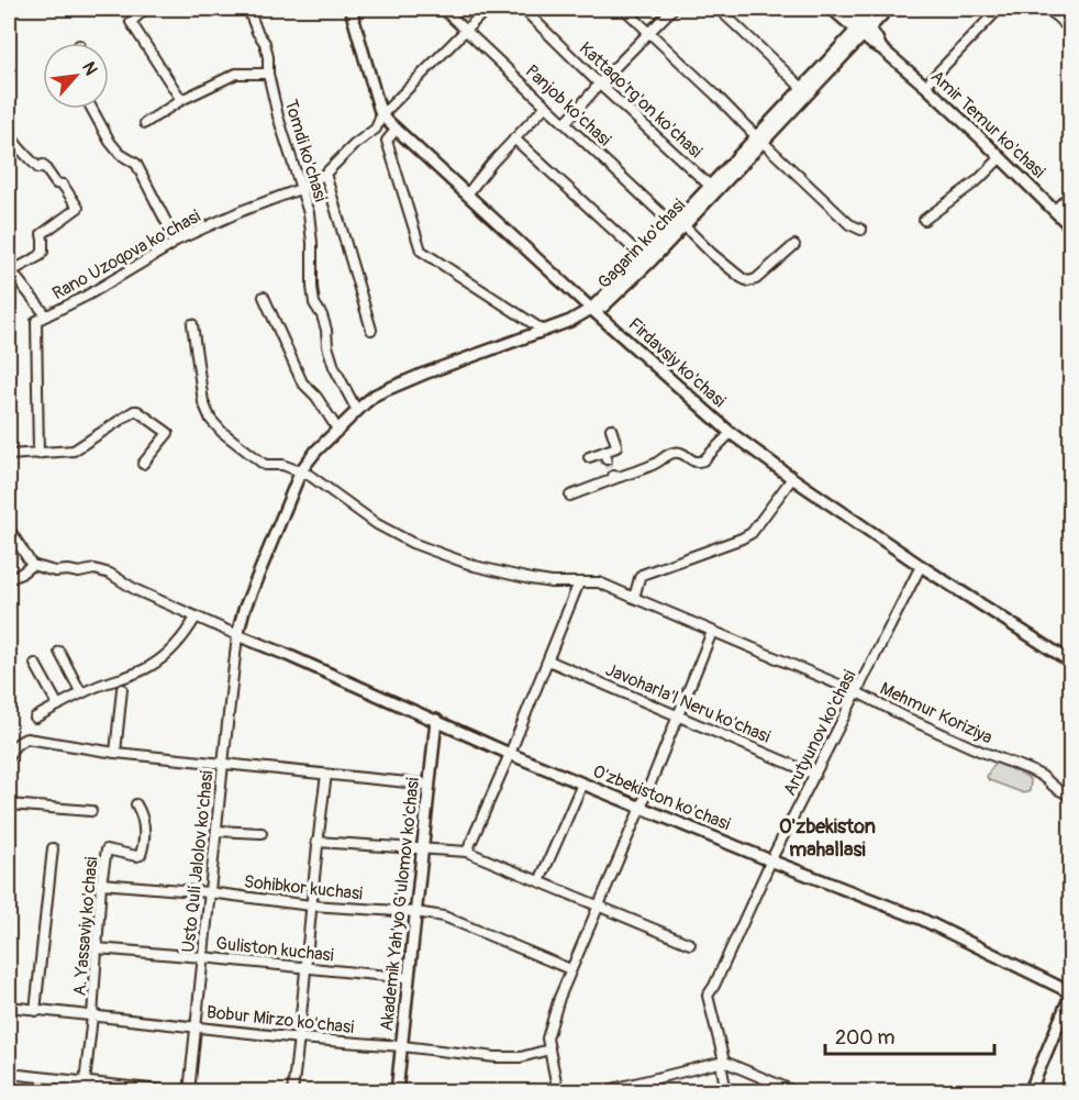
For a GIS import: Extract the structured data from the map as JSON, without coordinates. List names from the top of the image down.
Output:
{
  "streets": {
    "main road": [
      "Amir Temur ko'chasi",
      "Gagarin ko'chasi",
      "Firdavsiy ko'chasi",
      "O'zbekiston ko'chasi",
      "Akademik Yah'yo G'ulomov ko'chasi"
    ],
    "street": [
      "Kattaqo'rg'on ko'chasi",
      "Panjob ko'chasi",
      "Tomdi ko'chasi",
      "Rano Uzoqova ko'chasi",
      "Javoharla'l Neru ko'chasi",
      "Mehmur Koriziya",
      "Arutyunov ko'chasi",
      "Usto Quli Jalolov ko'chasi",
      "Sohibkor kuchasi",
      "A. Yassaviy ko'chasi",
      "Guliston kuchasi",
      "Bobur Mirzo ko'chasi"
    ]
  },
  "crossings": [
    ["Kattaqo'rg'on ko'chasi", "Gagarin ko'chasi"],
    ["Panjob ko'chasi", "Gagarin ko'chasi"],
    ["Panjob ko'chasi", "Rano Uzoqova ko'chasi"],
    ["Amir Temur ko'chasi", "Gagarin ko'chasi"],
    ["Tomdi ko'chasi", "Rano Uzoqova ko'chasi"],
    ["Gagarin ko'chasi", "Firdavsiy ko'chasi"],
    ["Rano Uzoqova ko'chasi", "Firdavsiy ko'chasi"],
    ["Firdavsiy ko'chasi", "Arutyunov ko'chasi"],
    ["Javoharla'l Neru ko'chasi", "Arutyunov ko'chasi"],
    ["Mehmur Koriziya", "Arutyunov ko'chasi"],
    ["Arutyunov ko'chasi", "O'zbekiston ko'chasi"],
    ["O'zbekiston ko'chasi", "Usto Quli Jalolov ko'chasi"],
    ["O'zbekiston ko'chasi", "Akademik Yah'yo G'ulomov ko'chasi"],
    ["Usto Quli Jalolov ko'chasi", "Sohibkor kuchasi"],
    ["Usto Quli Jalolov ko'chasi", "Guliston kuchasi"],
    ["Usto Quli Jalolov ko'chasi", "Bobur Mirzo ko'chasi"],
    ["Sohibkor kuchasi", "Akademik Yah'yo G'ulomov ko'chasi"],
    ["Sohibkor kuchasi", "A. Yassaviy ko'chasi"],
    ["Akademik Yah'yo G'ulomov ko'chasi", "Guliston kuchasi"],
    ["Akademik Yah'yo G'ulomov ko'chasi", "Bobur Mirzo ko'chasi"],
    ["A. Yassaviy ko'chasi", "Guliston kuchasi"],
    ["A. Yassaviy ko'chasi", "Bobur Mirzo ko'chasi"]
  ],
  "districts": ["O'zbekiston mahallasi"],
  "scale_bar": "200 m",
  "north": "top right"
}
